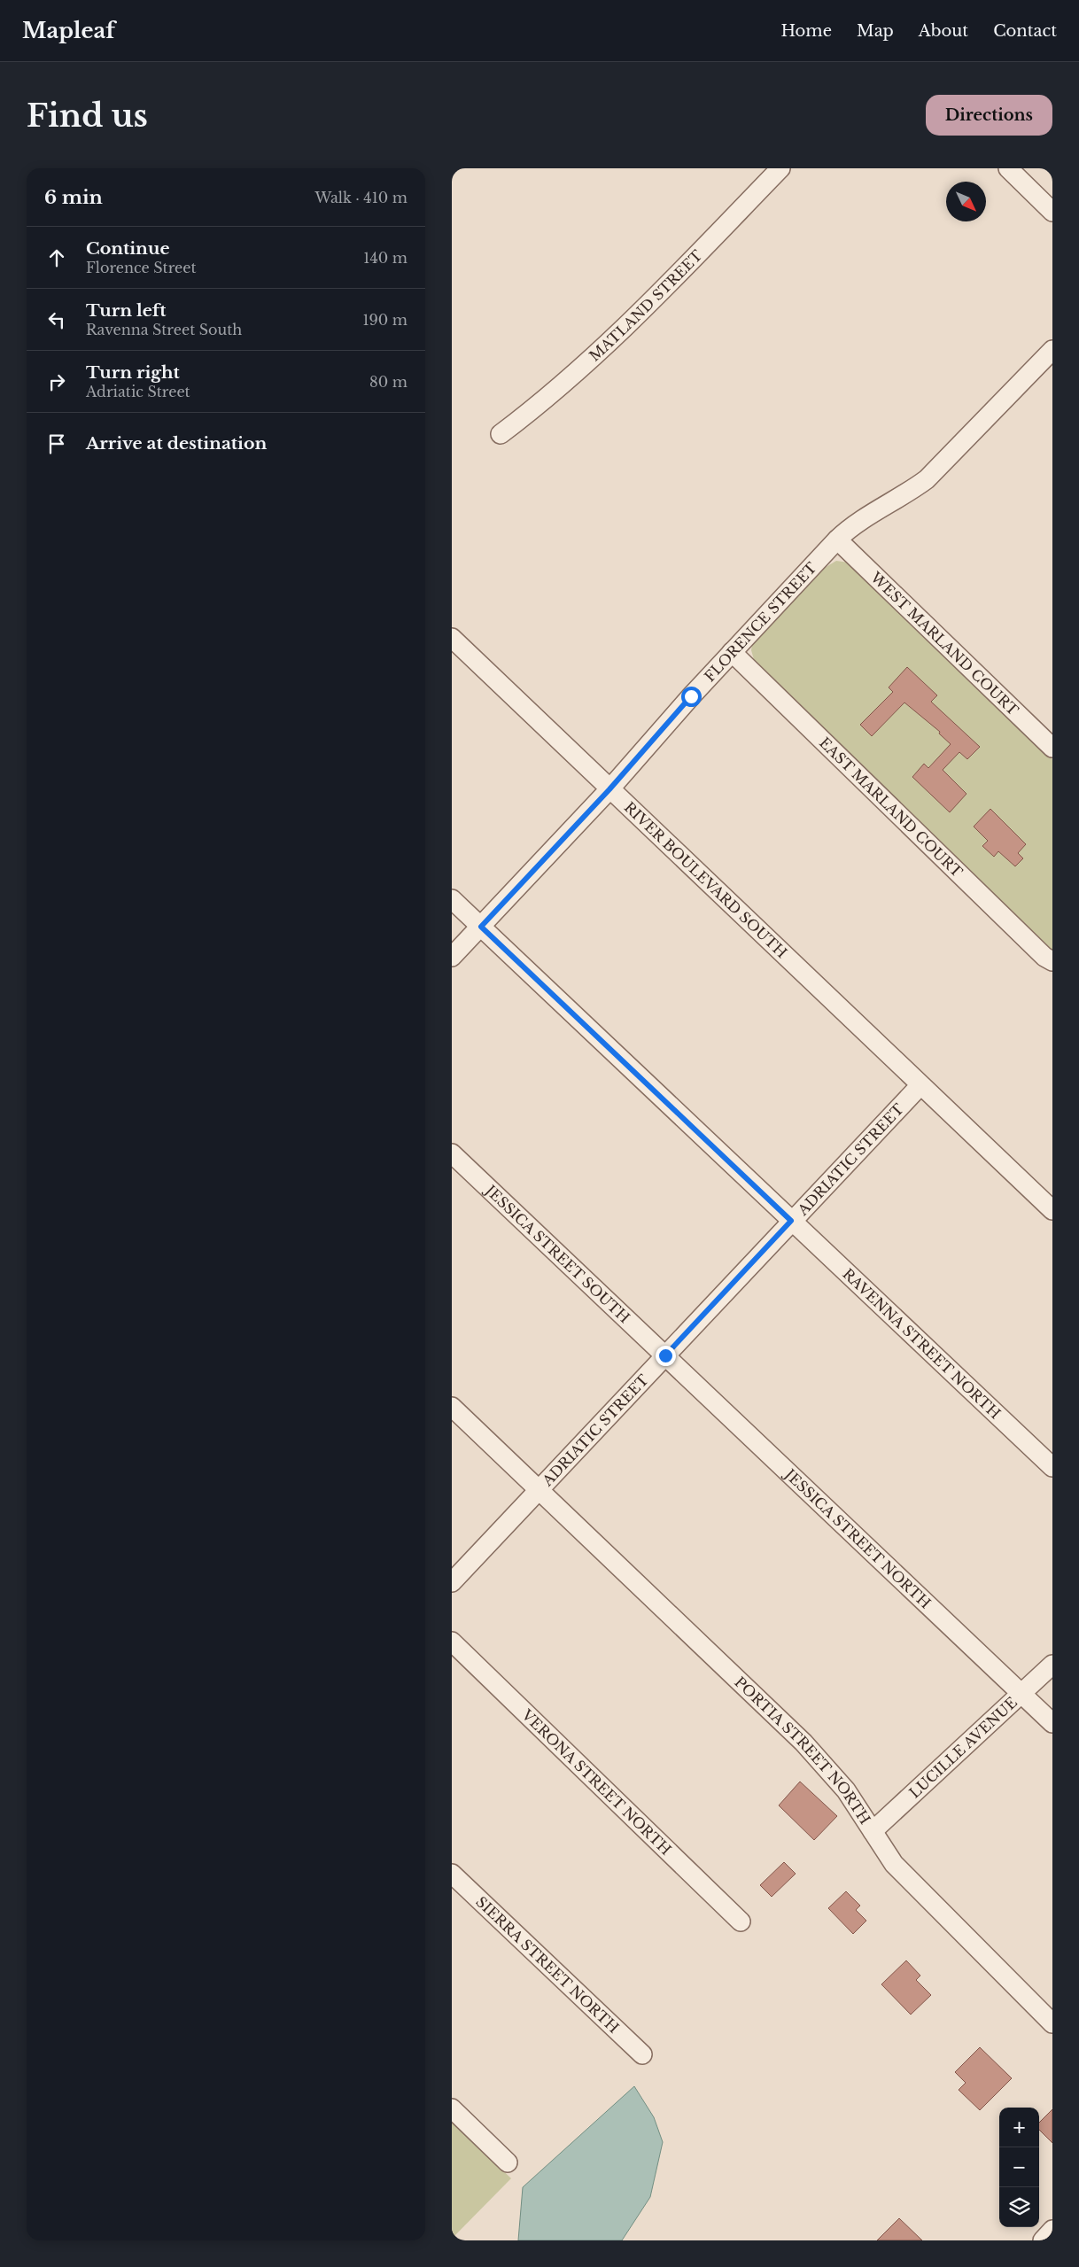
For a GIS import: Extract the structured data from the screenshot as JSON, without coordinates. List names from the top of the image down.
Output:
{
  "streets": {
    "street": [
      "MATLAND STREET",
      "FLORENCE STREET",
      "WEST MARLAND COURT",
      "EAST MARLAND COURT",
      "RIVER BOULEVARD SOUTH",
      "ADRIATIC STREET",
      "JESSICA STREET SOUTH",
      "RAVENNA STREET NORTH",
      "JESSICA STREET NORTH",
      "LUCILLE AVENUE",
      "PORTIA STREET NORTH",
      "VERONA STREET NORTH",
      "SIERRA STREET NORTH"
    ]
  },
  "crossings": [
    ["FLORENCE STREET", "WEST MARLAND COURT"],
    ["FLORENCE STREET", "EAST MARLAND COURT"],
    ["FLORENCE STREET", "RIVER BOULEVARD SOUTH"],
    ["FLORENCE STREET", "RAVENNA STREET NORTH"],
    ["RIVER BOULEVARD SOUTH", "ADRIATIC STREET"],
    ["ADRIATIC STREET", "JESSICA STREET SOUTH"],
    ["ADRIATIC STREET", "RAVENNA STREET NORTH"],
    ["ADRIATIC STREET", "JESSICA STREET NORTH"],
    ["ADRIATIC STREET", "PORTIA STREET NORTH"],
    ["JESSICA STREET SOUTH", "JESSICA STREET NORTH"],
    ["JESSICA STREET NORTH", "LUCILLE AVENUE"],
    ["LUCILLE AVENUE", "PORTIA STREET NORTH"]
  ],
  "north": "bottom right",
  "page": {
    "header": "Mapleaf",
    "nav": [
      "Home",
      "Map",
      "About",
      "Contact"
    ],
    "buttons": "Directions",
    "title": "Find us",
    "heading": ["6 min", "Walk · 410 m"],
    "list": [
      ["Continue", "Florence Street", "140 m"],
      ["Turn left", "Ravenna Street South", "190 m"],
      ["Turn right", "Adriatic Street", "80 m"],
      "Arrive at destination"
    ],
    "map_buttons": ["+", "−"]
  }
}
